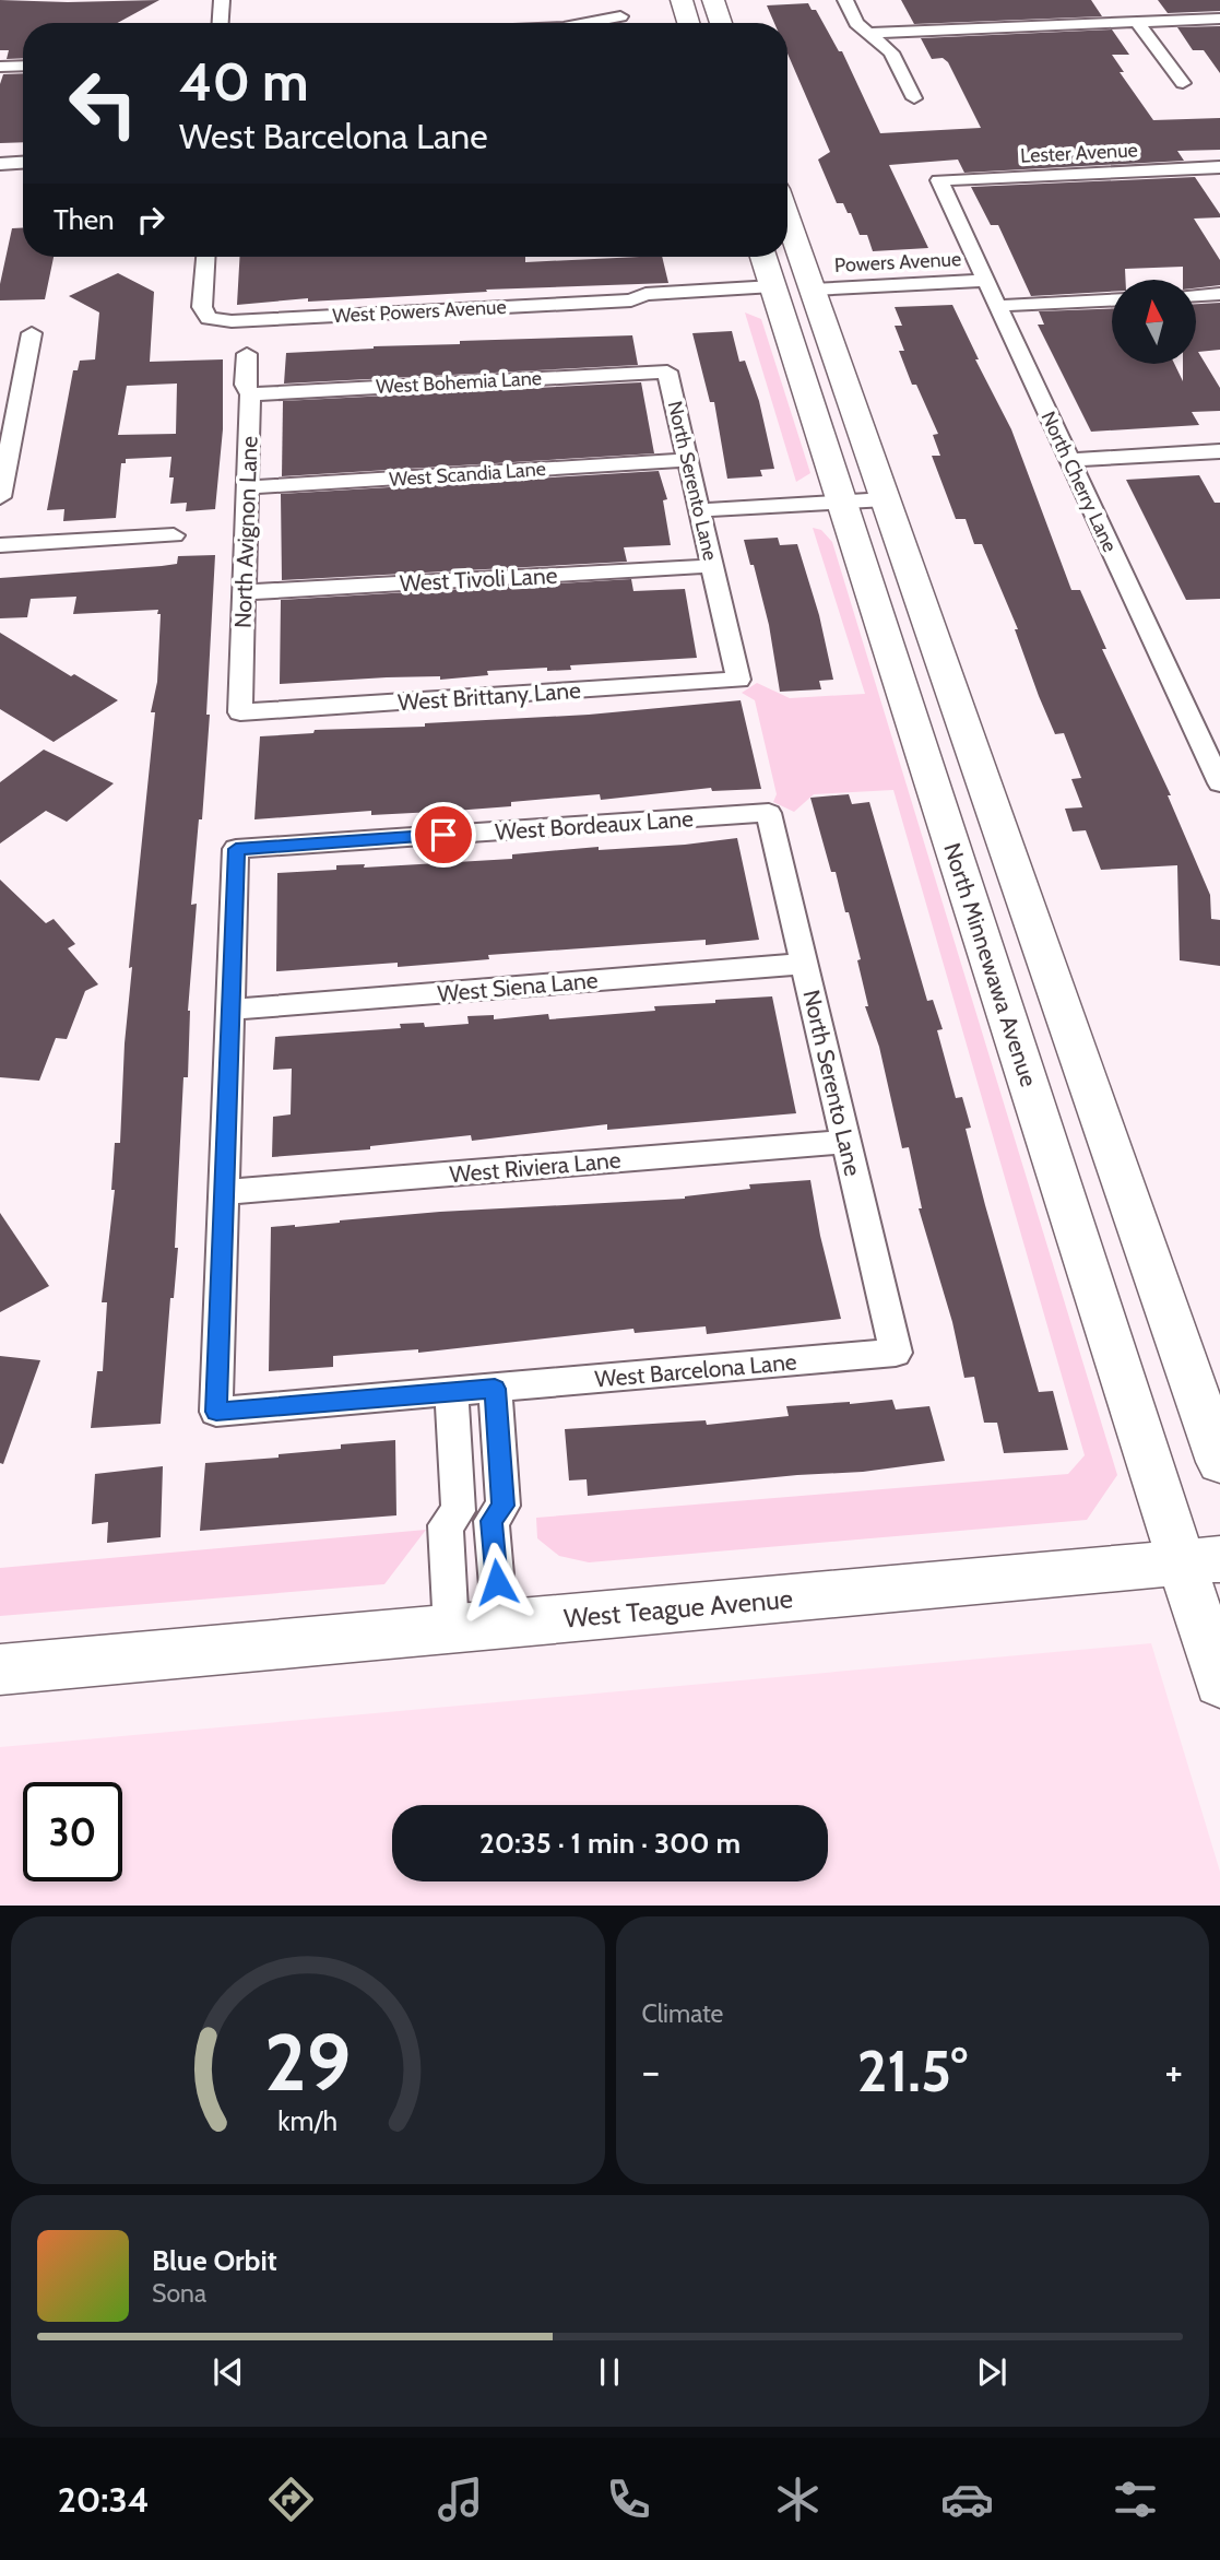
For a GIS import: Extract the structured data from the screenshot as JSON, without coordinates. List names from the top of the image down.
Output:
{
  "streets": {
    "main road": ["North Minnewawa Avenue", "West Teague Avenue"],
    "street": [
      "Lester Avenue",
      "Powers Avenue",
      "West Powers Avenue",
      "West Bohemia Lane",
      "West Scandia Lane",
      "North Serento Lane",
      "North Cherry Lane",
      "North Avignon Lane",
      "West Tivoli Lane",
      "West Brittany Lane",
      "West Bordeaux Lane",
      "West Siena Lane",
      "West Riviera Lane",
      "West Barcelona Lane"
    ]
  },
  "crossings": [
    ["Lester Avenue", "North Cherry Lane"],
    ["Powers Avenue", "North Cherry Lane"],
    ["West Powers Avenue", "North Minnewawa Avenue"],
    ["West Bohemia Lane", "North Serento Lane"],
    ["West Bohemia Lane", "North Avignon Lane"],
    ["West Scandia Lane", "North Serento Lane"],
    ["West Scandia Lane", "North Avignon Lane"],
    ["North Serento Lane", "West Tivoli Lane"],
    ["North Serento Lane", "West Brittany Lane"],
    ["North Serento Lane", "West Bordeaux Lane"],
    ["North Serento Lane", "West Siena Lane"],
    ["North Serento Lane", "West Riviera Lane"],
    ["North Serento Lane", "West Barcelona Lane"],
    ["North Avignon Lane", "West Tivoli Lane"],
    ["North Avignon Lane", "West Brittany Lane"],
    ["West Bordeaux Lane", "West Siena Lane"],
    ["North Minnewawa Avenue", "West Teague Avenue"],
    ["West Riviera Lane", "West Barcelona Lane"]
  ],
  "north": "top",
  "page": {
    "turn": ["40 m", "West Barcelona Lane"],
    "then": "Then",
    "limit": "30",
    "trip": "20:35 · 1 min · 300 m",
    "tile": "Climate",
    "heat": ["−", "21.5°", "+"],
    "song": ["Blue Orbit", "Sona"],
    "tabs": "20:34",
    "gauge": ["29", "km/h"]
  }
}
